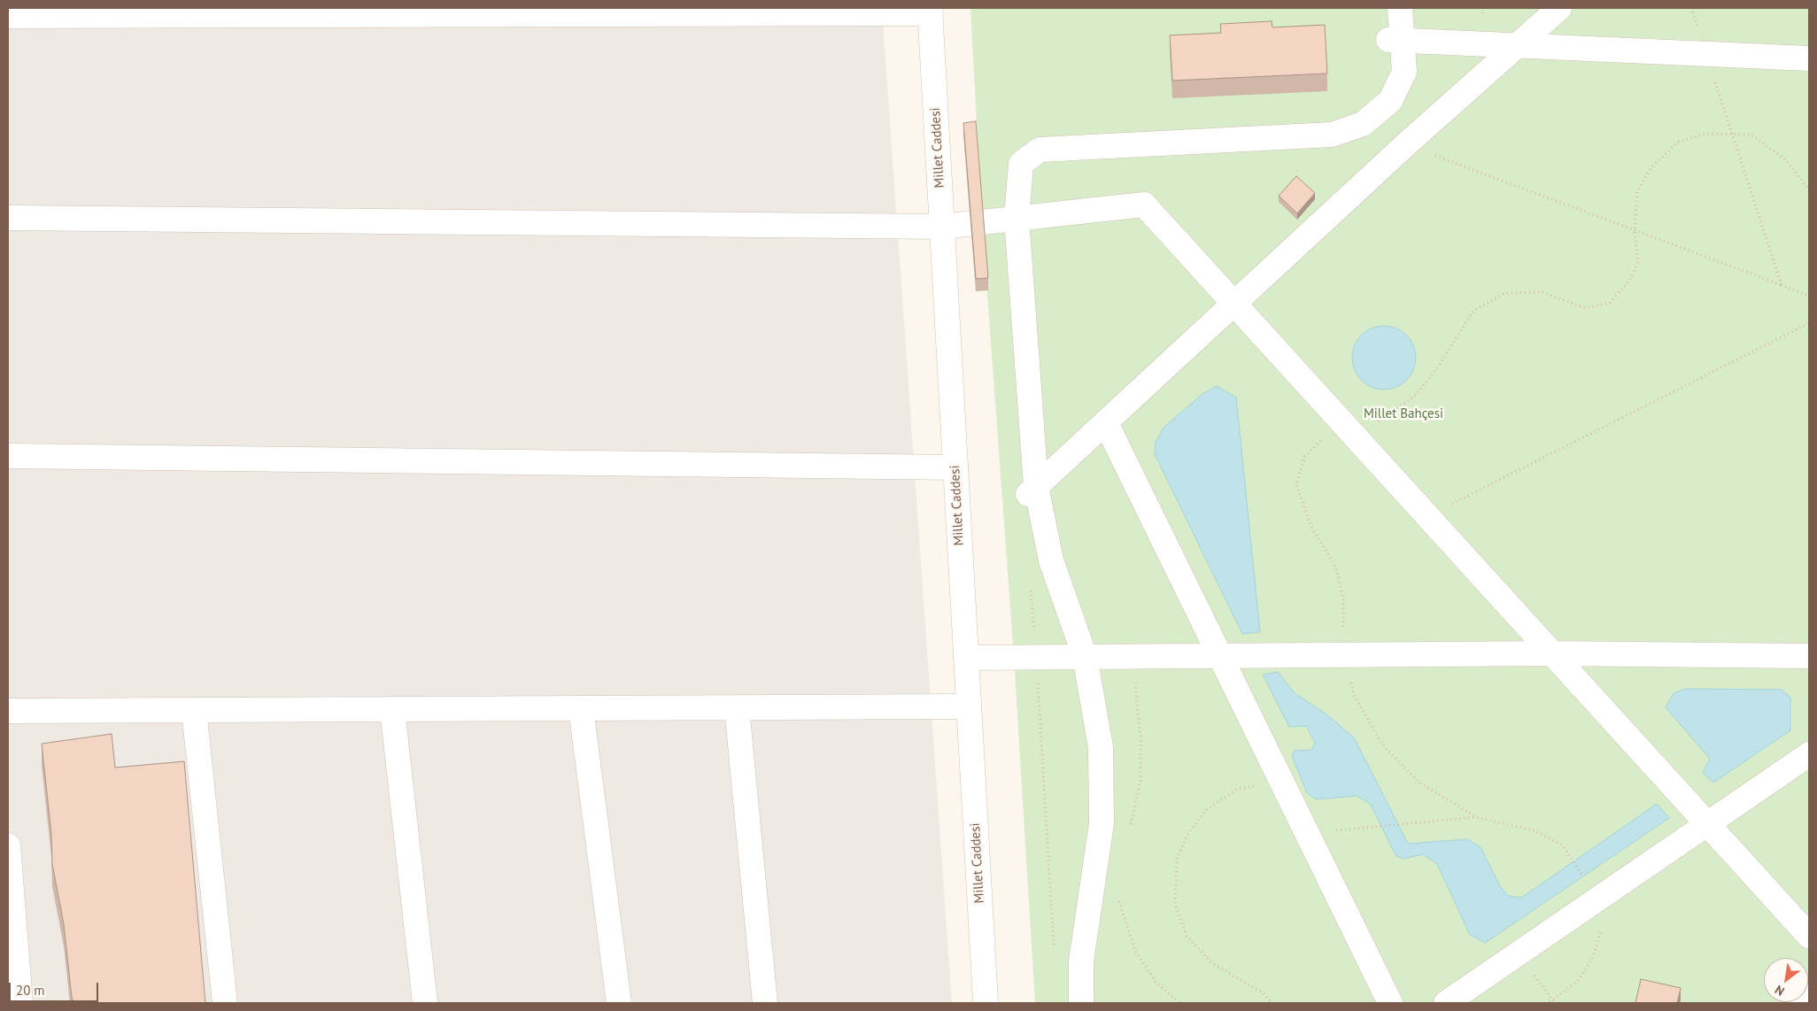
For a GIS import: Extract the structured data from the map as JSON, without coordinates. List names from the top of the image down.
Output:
{
  "streets": {
    "street": ["Millet Caddesi"]
  },
  "parks": ["Millet Bahçesi"],
  "scale_bar": "20 m",
  "north": "bottom left"
}
